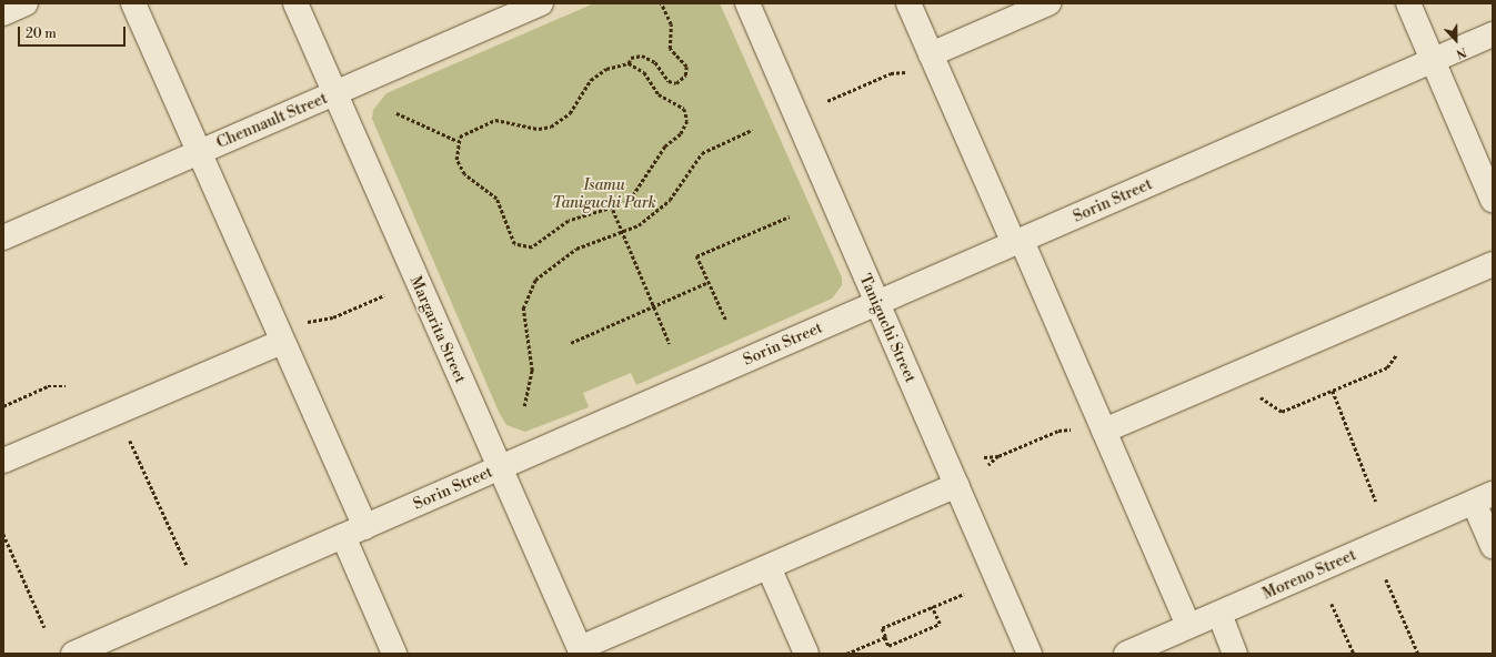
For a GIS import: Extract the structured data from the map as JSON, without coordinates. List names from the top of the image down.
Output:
{
  "streets": {
    "street": [
      "Chennault Street",
      "Sorin Street",
      "Taniguchi Street",
      "Margarita Street",
      "Moreno Street"
    ]
  },
  "crossings": [
    ["Chennault Street", "Margarita Street"],
    ["Sorin Street", "Taniguchi Street"],
    ["Sorin Street", "Margarita Street"]
  ],
  "parks": ["Isamu Taniguchi Park"],
  "scale_bar": "20 m",
  "north": "bottom"
}
